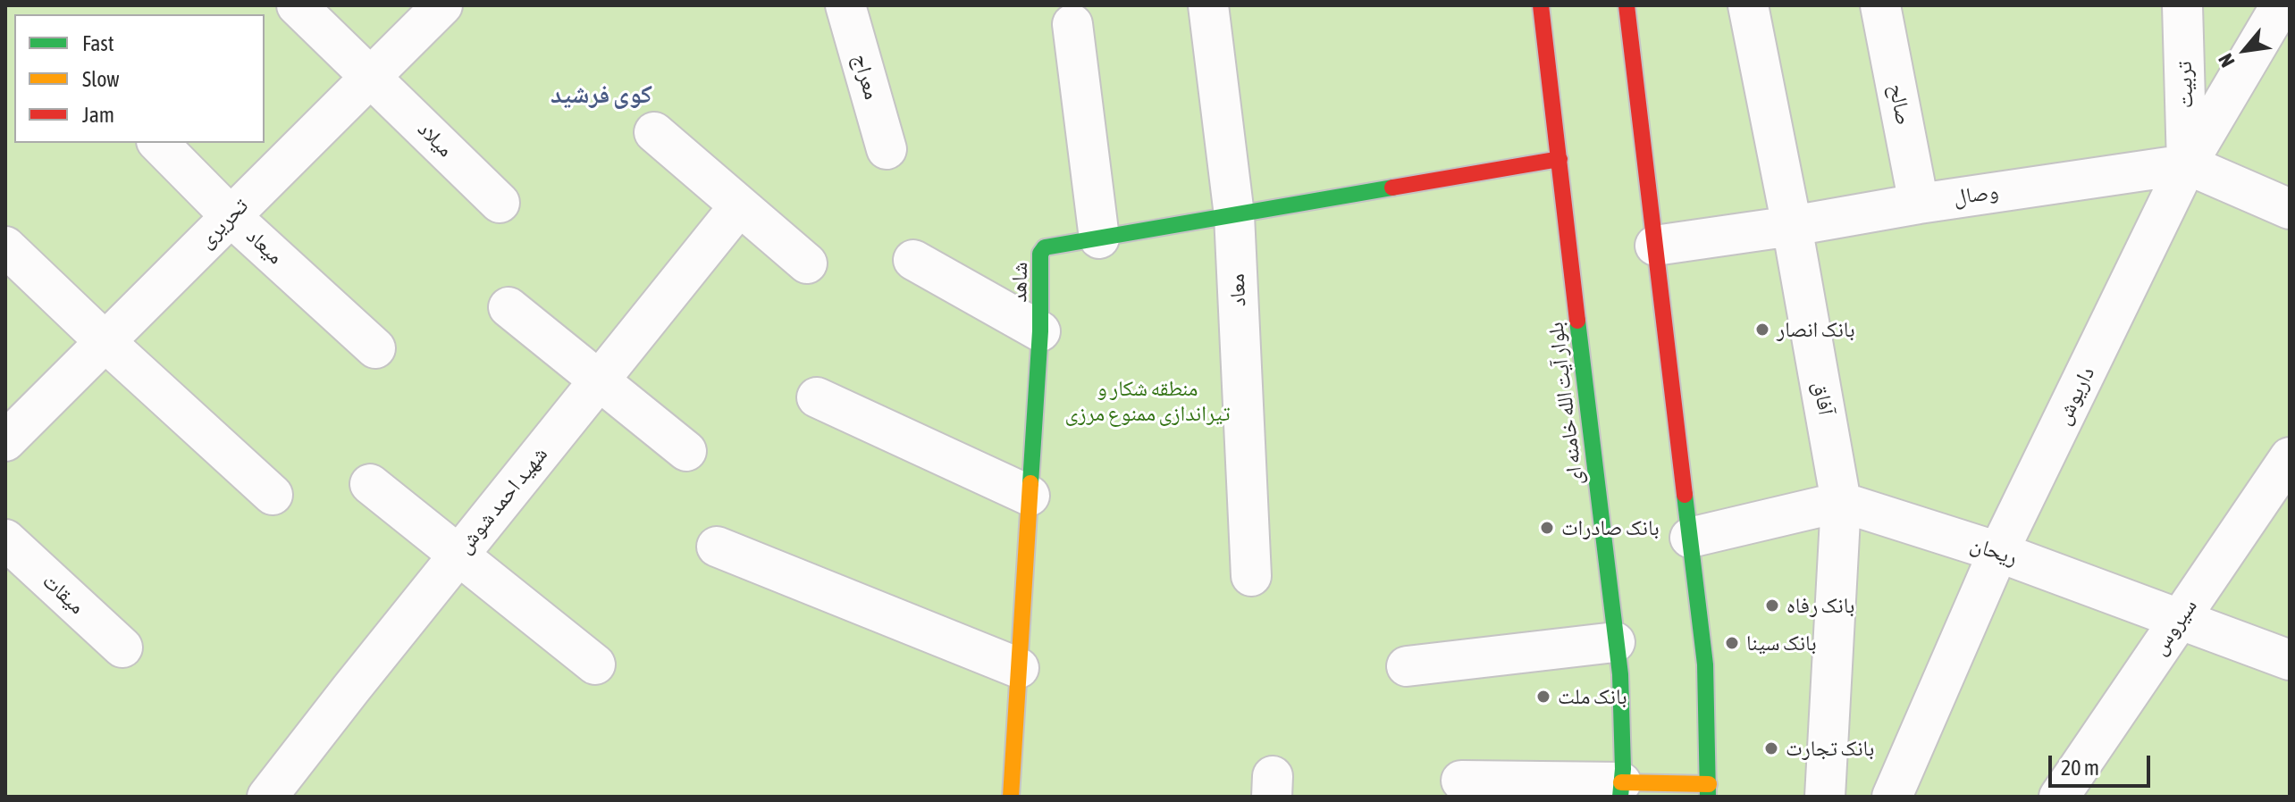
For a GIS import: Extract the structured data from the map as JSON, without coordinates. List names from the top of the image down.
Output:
{
  "streets": {
    "main road": ["شاهد", "بلوار آیت الله خامنه ای"],
    "street": [
      "معراج",
      "تربیت",
      "صالح",
      "میلاد",
      "وصال",
      "تحریری",
      "میعاد",
      "معاد",
      "داریوش",
      "آفاق",
      "شهید احمد شوش",
      "ریحان",
      "میقات",
      "سیروس"
    ]
  },
  "crossings": [
    ["تربیت", "وصال"],
    ["تربیت", "داریوش"],
    ["صالح", "وصال"],
    ["میلاد", "تحریری"],
    ["وصال", "داریوش"],
    ["وصال", "آفاق"],
    ["تحریری", "میعاد"],
    ["شاهد", "معاد"],
    ["شاهد", "بلوار آیت الله خامنه ای"],
    ["داریوش", "ریحان"],
    ["آفاق", "ریحان"],
    ["ریحان", "سیروس"]
  ],
  "districts": ["کوی فرشید"],
  "parks": ["منطقه شکار و تیراندازی ممنوع مرزی"],
  "places": [
    "بانک انصار",
    "بانک صادرات",
    "بانک رفاه",
    "بانک سینا",
    "بانک ملت",
    "بانک تجارت"
  ],
  "legend": ["Fast", "Slow", "Jam"],
  "scale_bar": "20 m",
  "north": "bottom left"
}
